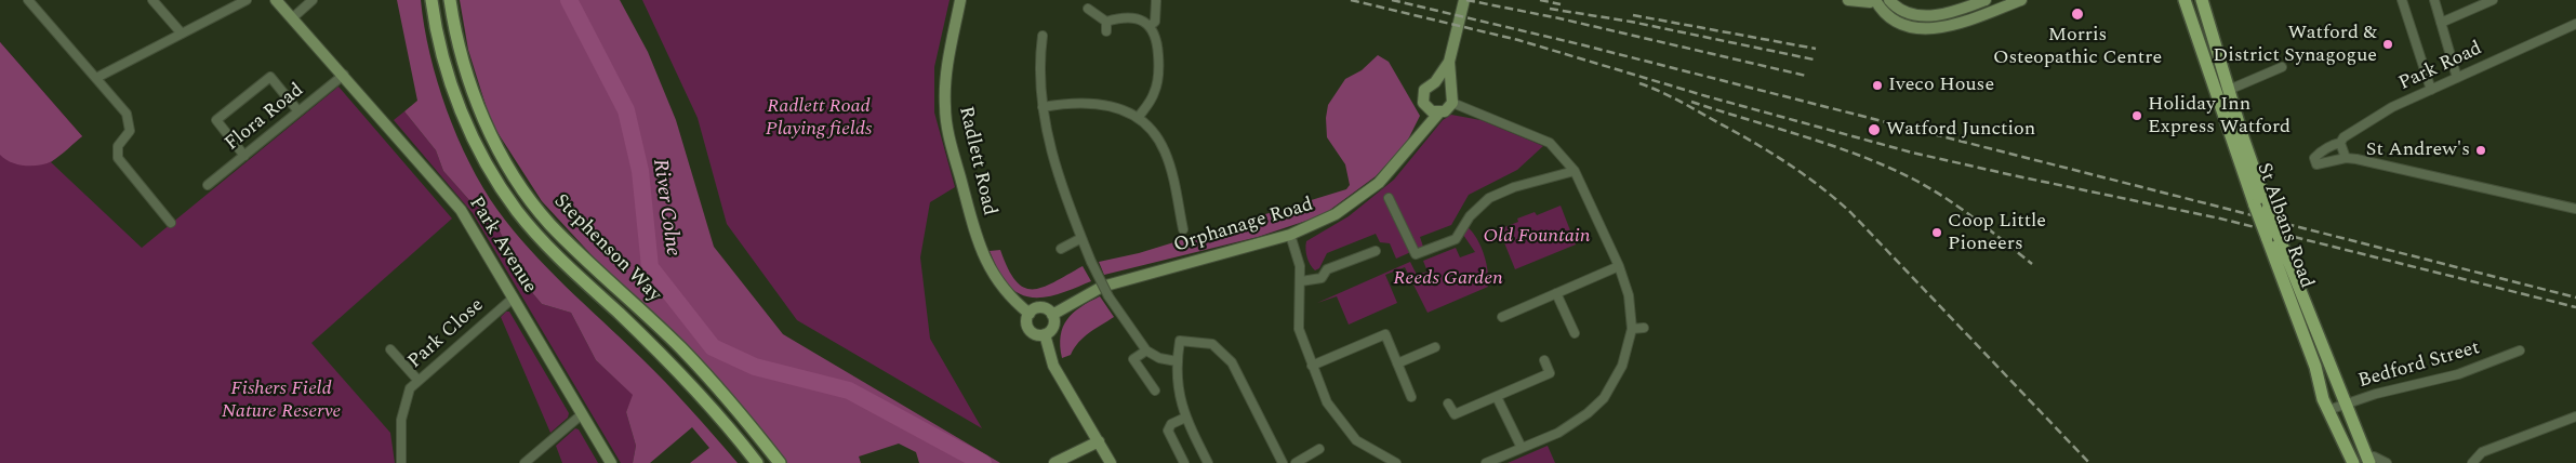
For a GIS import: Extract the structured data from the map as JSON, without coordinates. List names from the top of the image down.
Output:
{
  "streets": {
    "main road": ["St Albans Road", "Stephenson Way"],
    "street": [
      "Park Road",
      "Flora Road",
      "Radlett Road",
      "Orphanage Road",
      "Park Avenue",
      "Park Close",
      "Bedford Street"
    ]
  },
  "crossings": [
    ["Flora Road", "Park Avenue"],
    ["Radlett Road", "Orphanage Road"],
    ["St Albans Road", "Bedford Street"],
    ["Park Avenue", "Park Close"]
  ],
  "water": ["River Colne"],
  "parks": [
    "Radlett Road Playing fields",
    "Old Fountain",
    "Reeds Garden",
    "Fishers Field Nature Reserve"
  ],
  "places": [
    "Morris Osteopathic Centre",
    "Watford & District Synagogue",
    "Iveco House",
    "Holiday Inn Express Watford",
    "Watford Junction",
    "St Andrew's",
    "Coop Little Pioneers"
  ]
}
